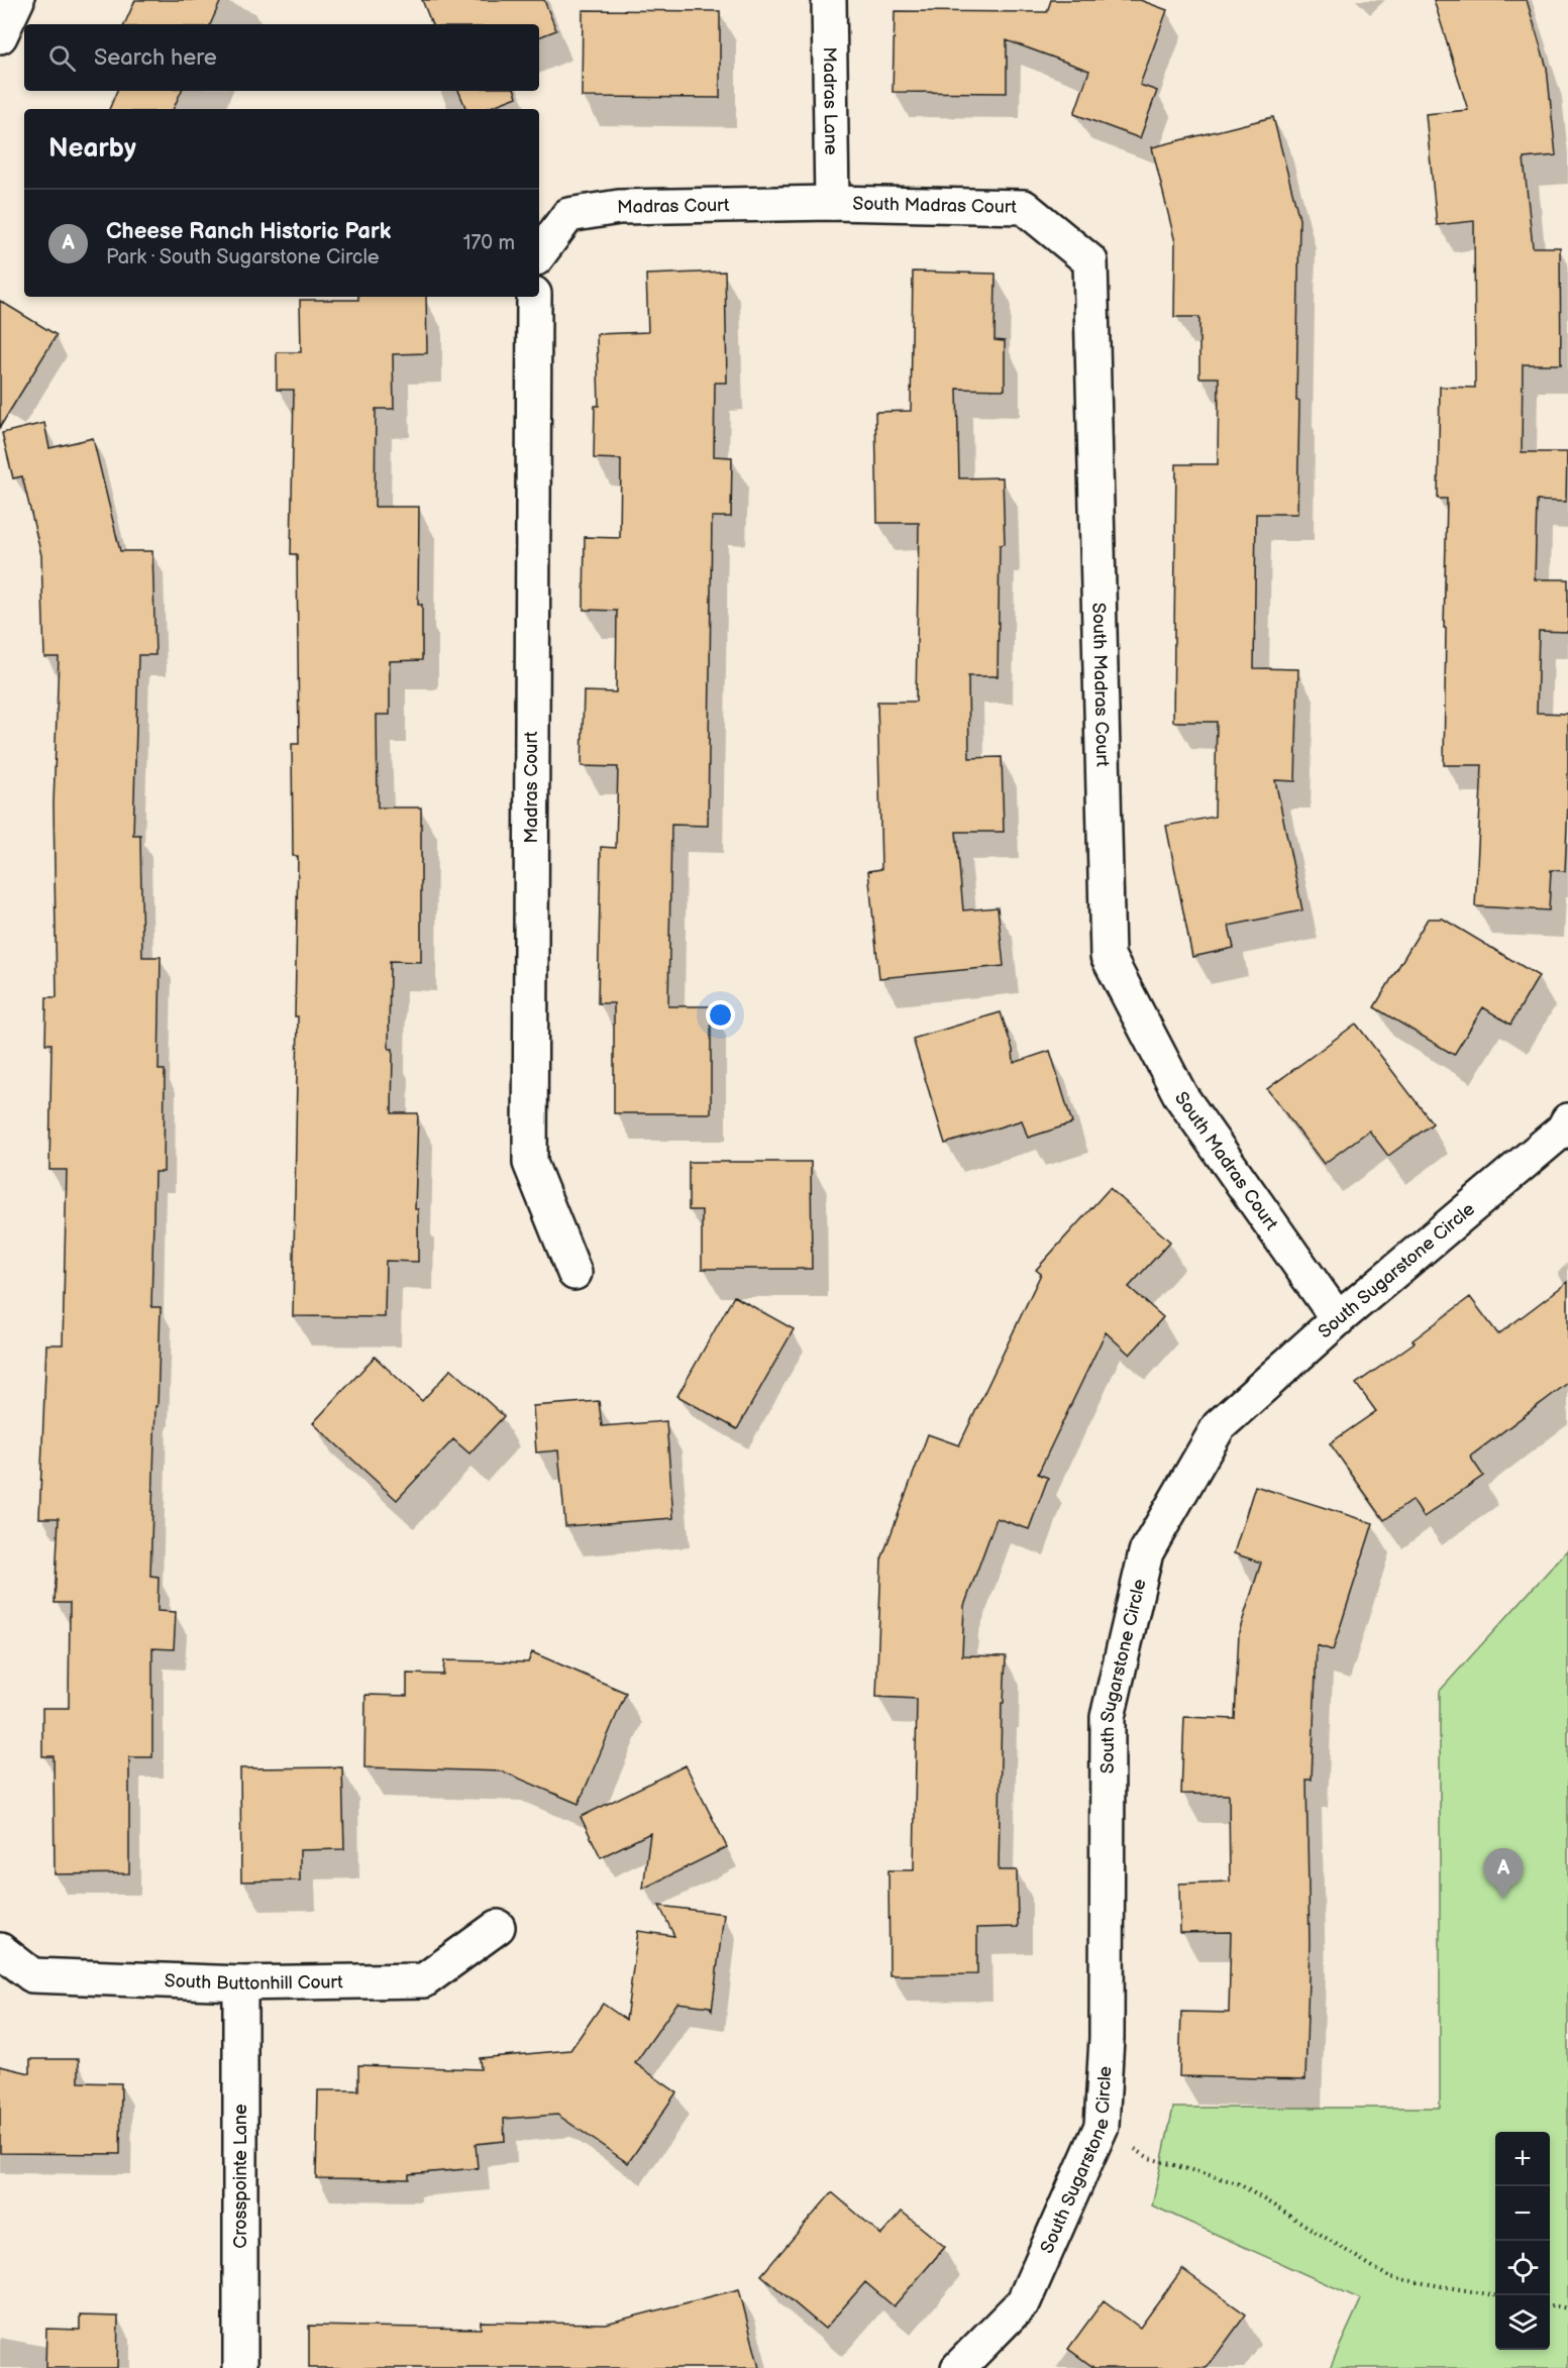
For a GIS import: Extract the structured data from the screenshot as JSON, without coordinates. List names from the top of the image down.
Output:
{
  "streets": {
    "street": [
      "Madras Lane",
      "South Madras Court",
      "Madras Court",
      "South Sugarstone Circle",
      "South Buttonhill Court",
      "Crosspointe Lane"
    ]
  },
  "crossings": [
    ["Madras Lane", "South Madras Court"],
    ["Madras Lane", "Madras Court"],
    ["South Madras Court", "Madras Court"],
    ["South Madras Court", "South Sugarstone Circle"],
    ["South Buttonhill Court", "Crosspointe Lane"]
  ],
  "page": {
    "search": "Search here",
    "heading": "Nearby",
    "list": [
      {
        "mark": "A",
        "name": "Cheese Ranch Historic Park",
        "note": "Park · South Sugarstone Circle",
        "value": "170 m"
      }
    ],
    "pins": "A",
    "map_buttons": ["+", "−"]
  }
}
